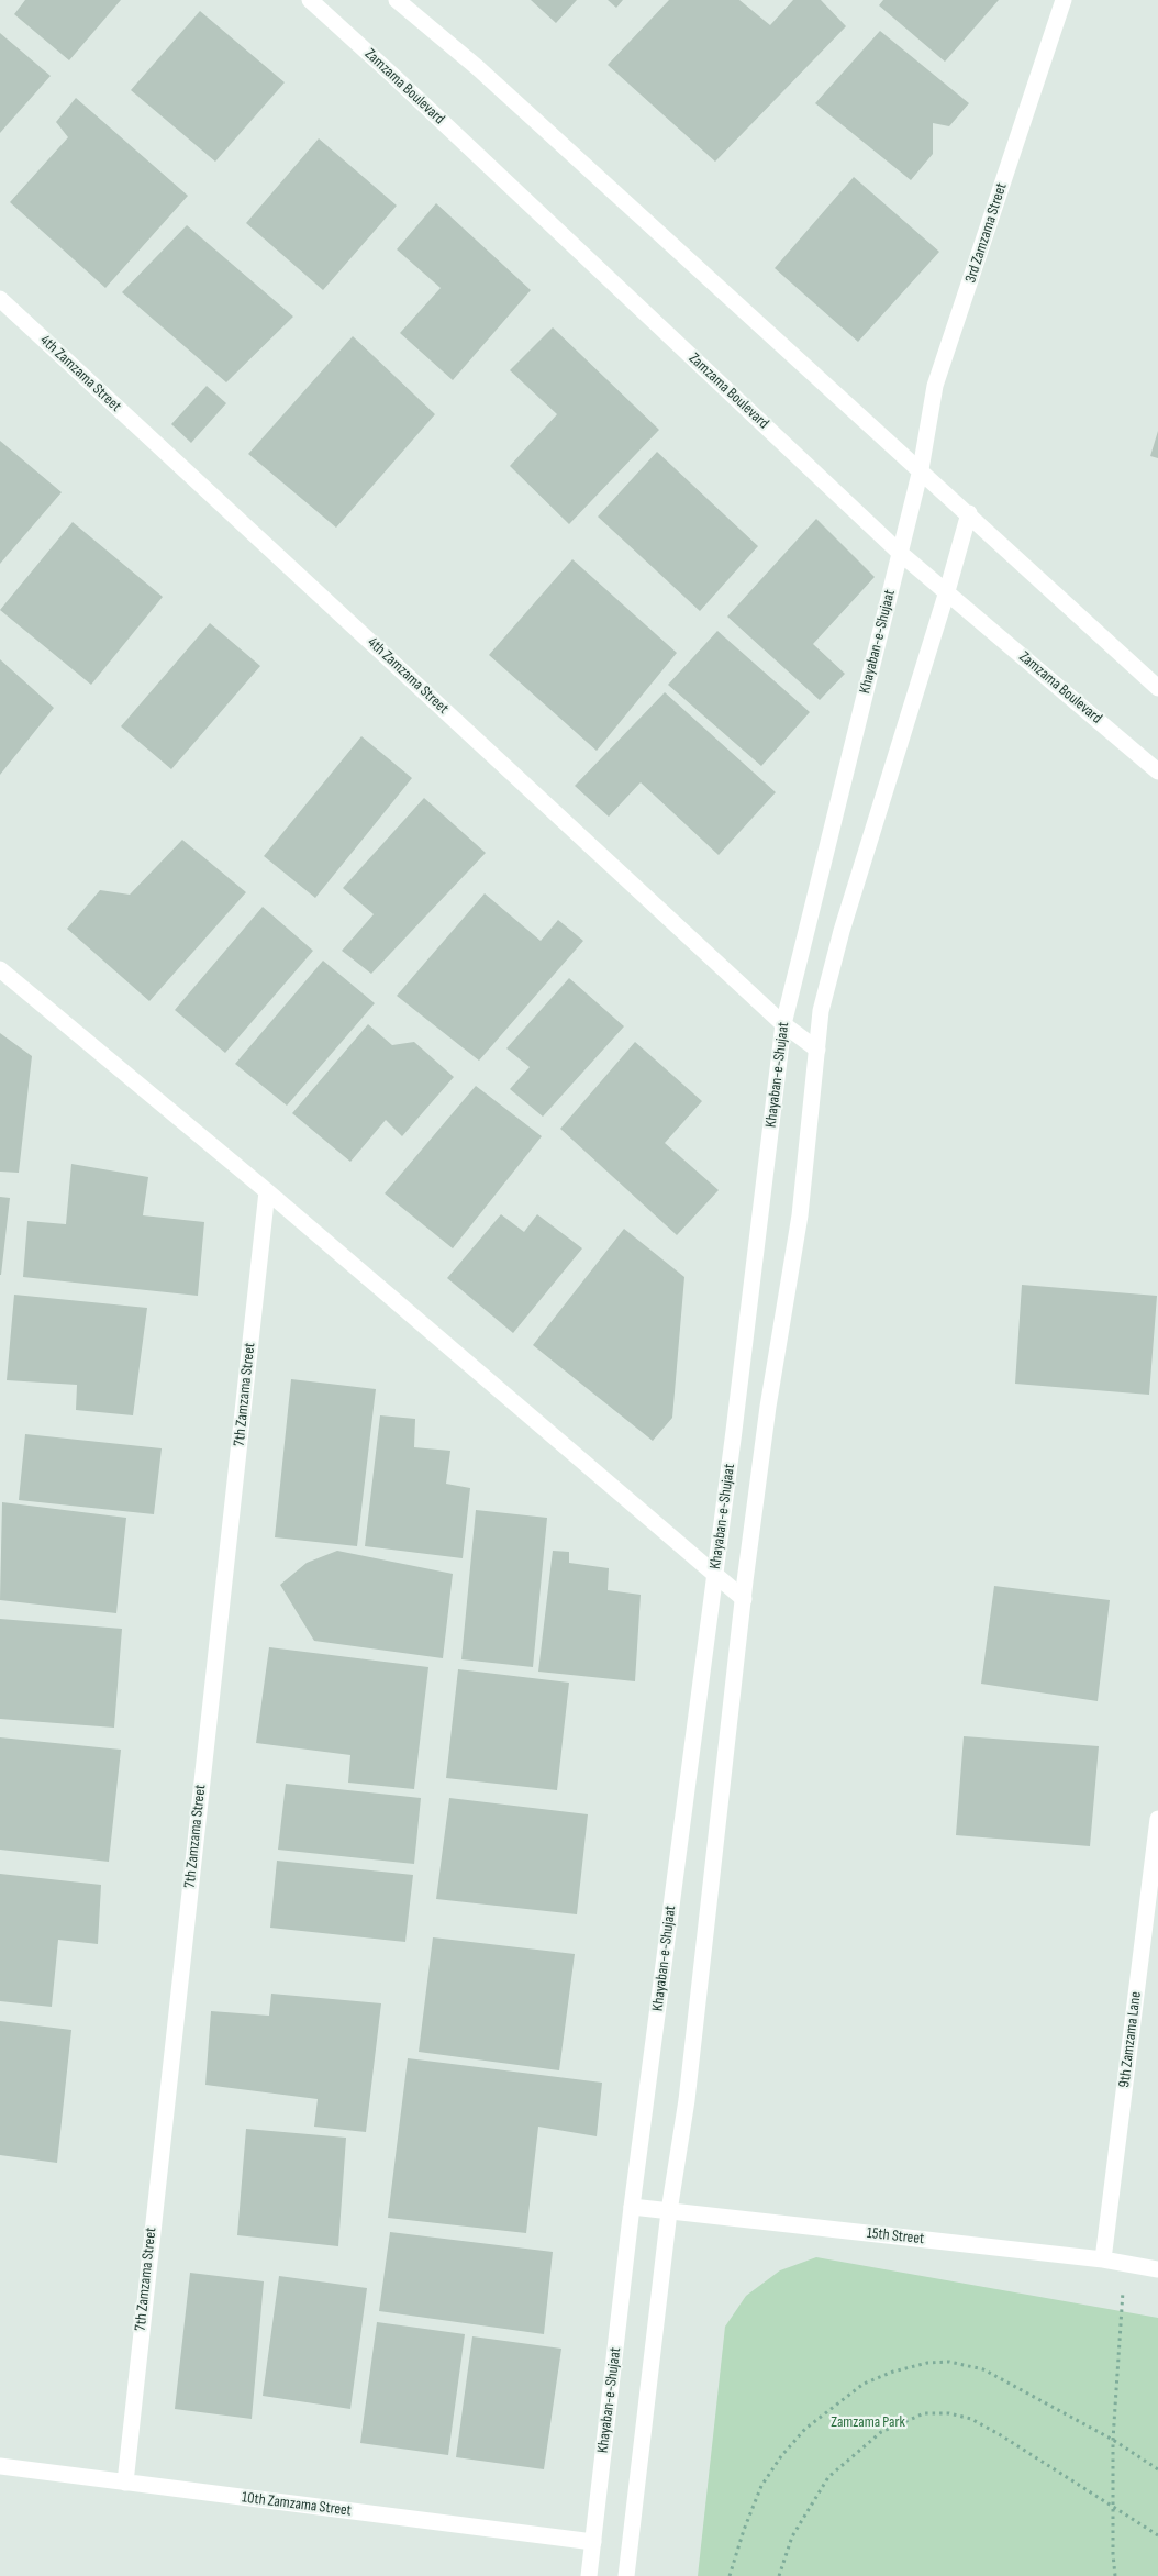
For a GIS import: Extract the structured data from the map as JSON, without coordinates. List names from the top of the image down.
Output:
{
  "streets": {
    "main road": [
      "Zamzama Boulevard",
      "3rd Zamzama Street",
      "4th Zamzama Street",
      "Khayaban-e-Shujaat",
      "7th Zamzama Street",
      "9th Zamzama Lane",
      "15th Street",
      "10th Zamzama Street"
    ]
  },
  "crossings": [
    ["Zamzama Boulevard", "Khayaban-e-Shujaat"],
    ["3rd Zamzama Street", "Khayaban-e-Shujaat"],
    ["4th Zamzama Street", "Khayaban-e-Shujaat"],
    ["Khayaban-e-Shujaat", "15th Street"],
    ["Khayaban-e-Shujaat", "10th Zamzama Street"],
    ["7th Zamzama Street", "10th Zamzama Street"],
    ["9th Zamzama Lane", "15th Street"]
  ],
  "parks": ["Zamzama Park"]
}
